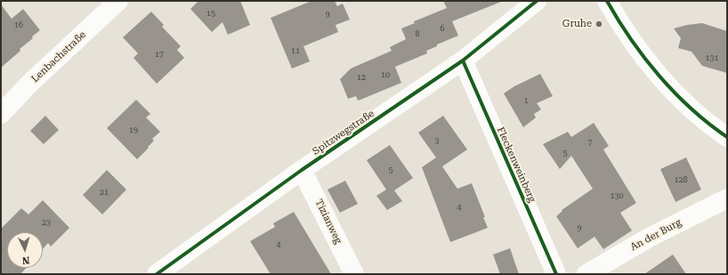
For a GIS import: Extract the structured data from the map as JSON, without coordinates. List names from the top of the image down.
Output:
{
  "streets": {
    "street": [
      "Lenbachstraße",
      "Spitzwegstraße",
      "Fleckenweinberg",
      "Tizianweg",
      "An der Burg"
    ]
  },
  "crossings": [
    ["Spitzwegstraße", "Fleckenweinberg"],
    ["Spitzwegstraße", "Tizianweg"]
  ],
  "places": ["Gruhe"],
  "house_numbers": [
    "15",
    "9",
    "16",
    "6",
    "8",
    "11",
    "17",
    "131",
    "10",
    "12",
    "1",
    "19",
    "3",
    "7",
    "5",
    "5",
    "128",
    "21",
    "130",
    "4",
    "23",
    "9",
    "4"
  ],
  "north": "bottom"
}
